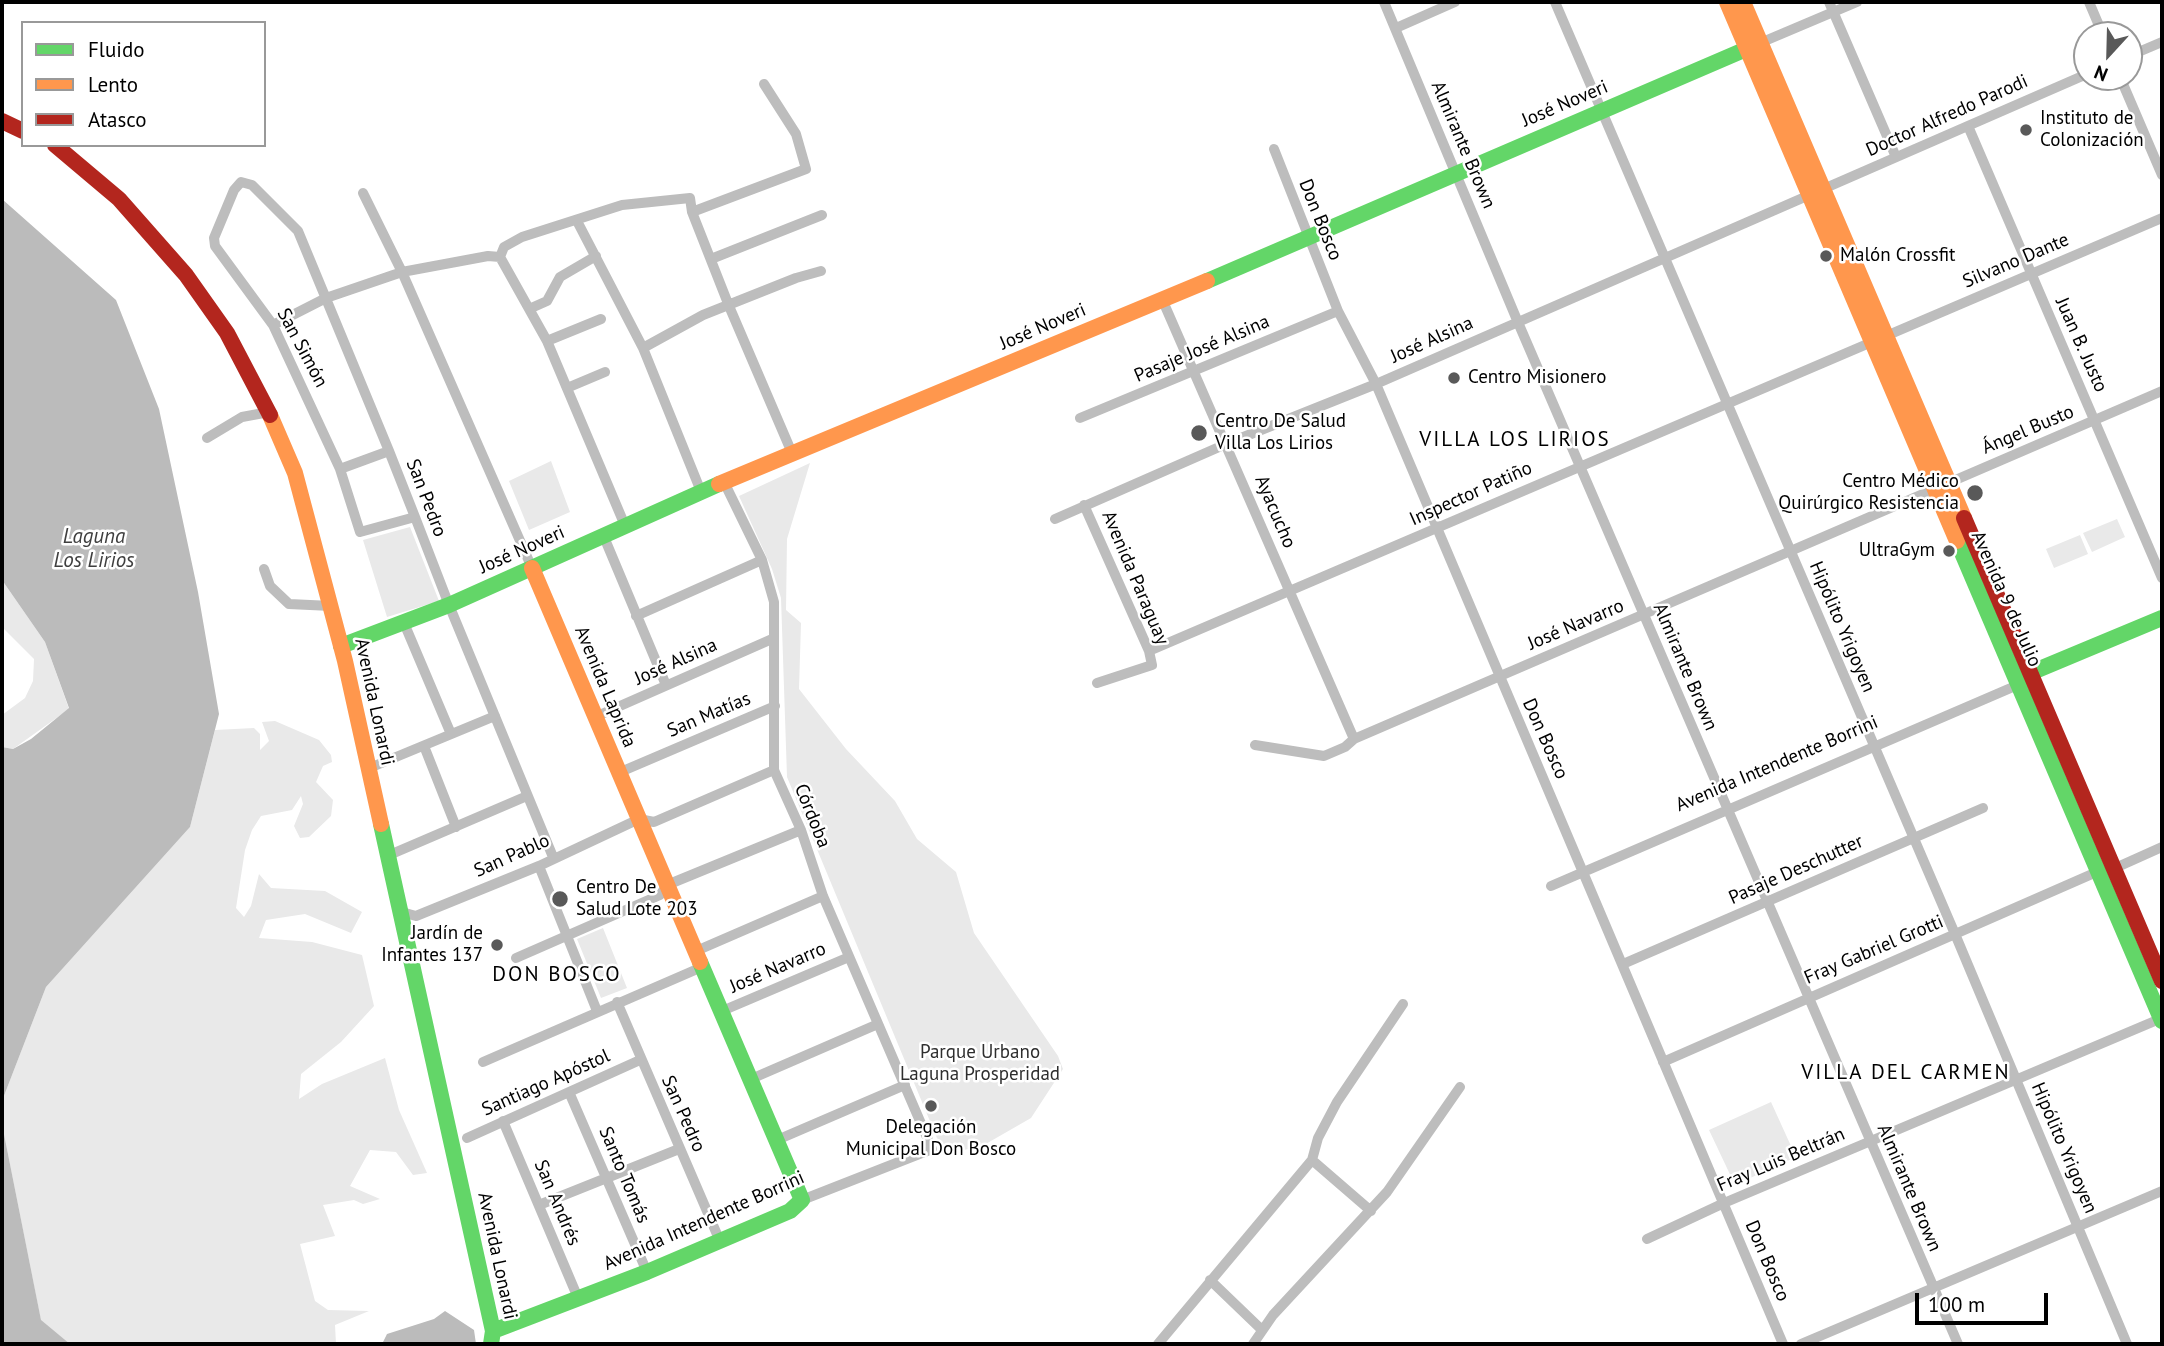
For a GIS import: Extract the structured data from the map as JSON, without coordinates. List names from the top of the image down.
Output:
{
  "streets": {
    "street": [
      "José Noveri",
      "Doctor Alfredo Parodi",
      "Almirante Brown",
      "Don Bosco",
      "Silvano Dante",
      "José Alsina",
      "Juan B. Justo",
      "San Simón",
      "Pasaje José Alsina",
      "Ángel Busto",
      "Inspector Patiño",
      "San Pedro",
      "Ayacucho",
      "Avenida Paraguay",
      "Avenida 9 de Julio",
      "José Navarro",
      "Hipólito Yrigoyen",
      "Avenida Laprida",
      "Avenida Lonardi",
      "San Matías",
      "Avenida Intendente Borrini",
      "Córdoba",
      "San Pablo",
      "Pasaje Deschutter",
      "Fray Gabriel Grotti",
      "Santiago Apóstol",
      "Fray Luis Beltrán",
      "Santo Tomás",
      "San Andrés"
    ]
  },
  "crossings": [
    ["José Noveri", "Almirante Brown"],
    ["José Noveri", "Don Bosco"],
    ["José Noveri", "San Pedro"],
    ["José Noveri", "Ayacucho"],
    ["José Noveri", "Avenida 9 de Julio"],
    ["José Noveri", "Hipólito Yrigoyen"],
    ["José Noveri", "Avenida Laprida"],
    ["José Noveri", "Avenida Lonardi"],
    ["José Noveri", "Córdoba"],
    ["Doctor Alfredo Parodi", "José Alsina"],
    ["Doctor Alfredo Parodi", "Juan B. Justo"],
    ["Doctor Alfredo Parodi", "Avenida 9 de Julio"],
    ["Almirante Brown", "José Alsina"],
    ["Almirante Brown", "Inspector Patiño"],
    ["Almirante Brown", "José Navarro"],
    ["Almirante Brown", "Avenida Intendente Borrini"],
    ["Almirante Brown", "Pasaje Deschutter"],
    ["Almirante Brown", "Fray Gabriel Grotti"],
    ["Almirante Brown", "Fray Luis Beltrán"],
    ["Don Bosco", "José Alsina"],
    ["Don Bosco", "Pasaje José Alsina"],
    ["Don Bosco", "Inspector Patiño"],
    ["Don Bosco", "José Navarro"],
    ["Don Bosco", "Avenida Intendente Borrini"],
    ["Don Bosco", "Pasaje Deschutter"],
    ["Don Bosco", "Fray Gabriel Grotti"],
    ["Don Bosco", "Fray Luis Beltrán"],
    ["Silvano Dante", "Juan B. Justo"],
    ["Silvano Dante", "Inspector Patiño"],
    ["Silvano Dante", "Avenida 9 de Julio"],
    ["José Alsina", "Ayacucho"],
    ["José Alsina", "Avenida Paraguay"],
    ["José Alsina", "Avenida 9 de Julio"],
    ["José Alsina", "Hipólito Yrigoyen"],
    ["José Alsina", "Avenida Laprida"],
    ["José Alsina", "Córdoba"],
    ["Juan B. Justo", "Ángel Busto"],
    ["San Simón", "San Pedro"],
    ["Pasaje José Alsina", "Ayacucho"],
    ["Ángel Busto", "Avenida 9 de Julio"],
    ["Ángel Busto", "José Navarro"],
    ["Inspector Patiño", "Ayacucho"],
    ["Inspector Patiño", "Avenida Paraguay"],
    ["Inspector Patiño", "Avenida 9 de Julio"],
    ["Inspector Patiño", "Hipólito Yrigoyen"],
    ["San Pedro", "Avenida Intendente Borrini"],
    ["San Pedro", "San Pablo"],
    ["San Pedro", "Santiago Apóstol"],
    ["Ayacucho", "José Navarro"],
    ["Avenida 9 de Julio", "José Navarro"],
    ["Avenida 9 de Julio", "Avenida Intendente Borrini"],
    ["Avenida 9 de Julio", "Fray Gabriel Grotti"],
    ["Avenida 9 de Julio", "Fray Luis Beltrán"],
    ["José Navarro", "Hipólito Yrigoyen"],
    ["José Navarro", "Avenida Laprida"],
    ["José Navarro", "Córdoba"],
    ["Hipólito Yrigoyen", "Avenida Intendente Borrini"],
    ["Hipólito Yrigoyen", "Pasaje Deschutter"],
    ["Hipólito Yrigoyen", "Fray Gabriel Grotti"],
    ["Hipólito Yrigoyen", "Fray Luis Beltrán"],
    ["Avenida Laprida", "San Matías"],
    ["Avenida Laprida", "Avenida Intendente Borrini"],
    ["Avenida Laprida", "San Pablo"],
    ["Avenida Lonardi", "Avenida Intendente Borrini"],
    ["Avenida Lonardi", "San Pablo"],
    ["San Matías", "Córdoba"],
    ["Avenida Intendente Borrini", "Córdoba"],
    ["Avenida Intendente Borrini", "Santo Tomás"],
    ["Avenida Intendente Borrini", "San Andrés"],
    ["Córdoba", "San Pablo"],
    ["Santiago Apóstol", "Santo Tomás"],
    ["Santiago Apóstol", "San Andrés"]
  ],
  "districts": ["VILLA LOS LIRIOS", "DON BOSCO", "VILLA DEL CARMEN"],
  "water": ["Laguna Los Lirios"],
  "parks": ["Parque Urbano Laguna Prosperidad"],
  "places": [
    "Instituto de Colonización",
    "Malón Crossfit",
    "Centro Misionero",
    "Centro De Salud Villa Los Lirios",
    "Centro Médico Quirúrgico Resistencia",
    "UltraGym",
    "Centro De Salud Lote 203",
    "Jardín de Infantes 137",
    "Delegación Municipal Don Bosco"
  ],
  "legend": ["Fluido", "Lento", "Atasco"],
  "scale_bar": "100 m",
  "north": "bottom"
}
